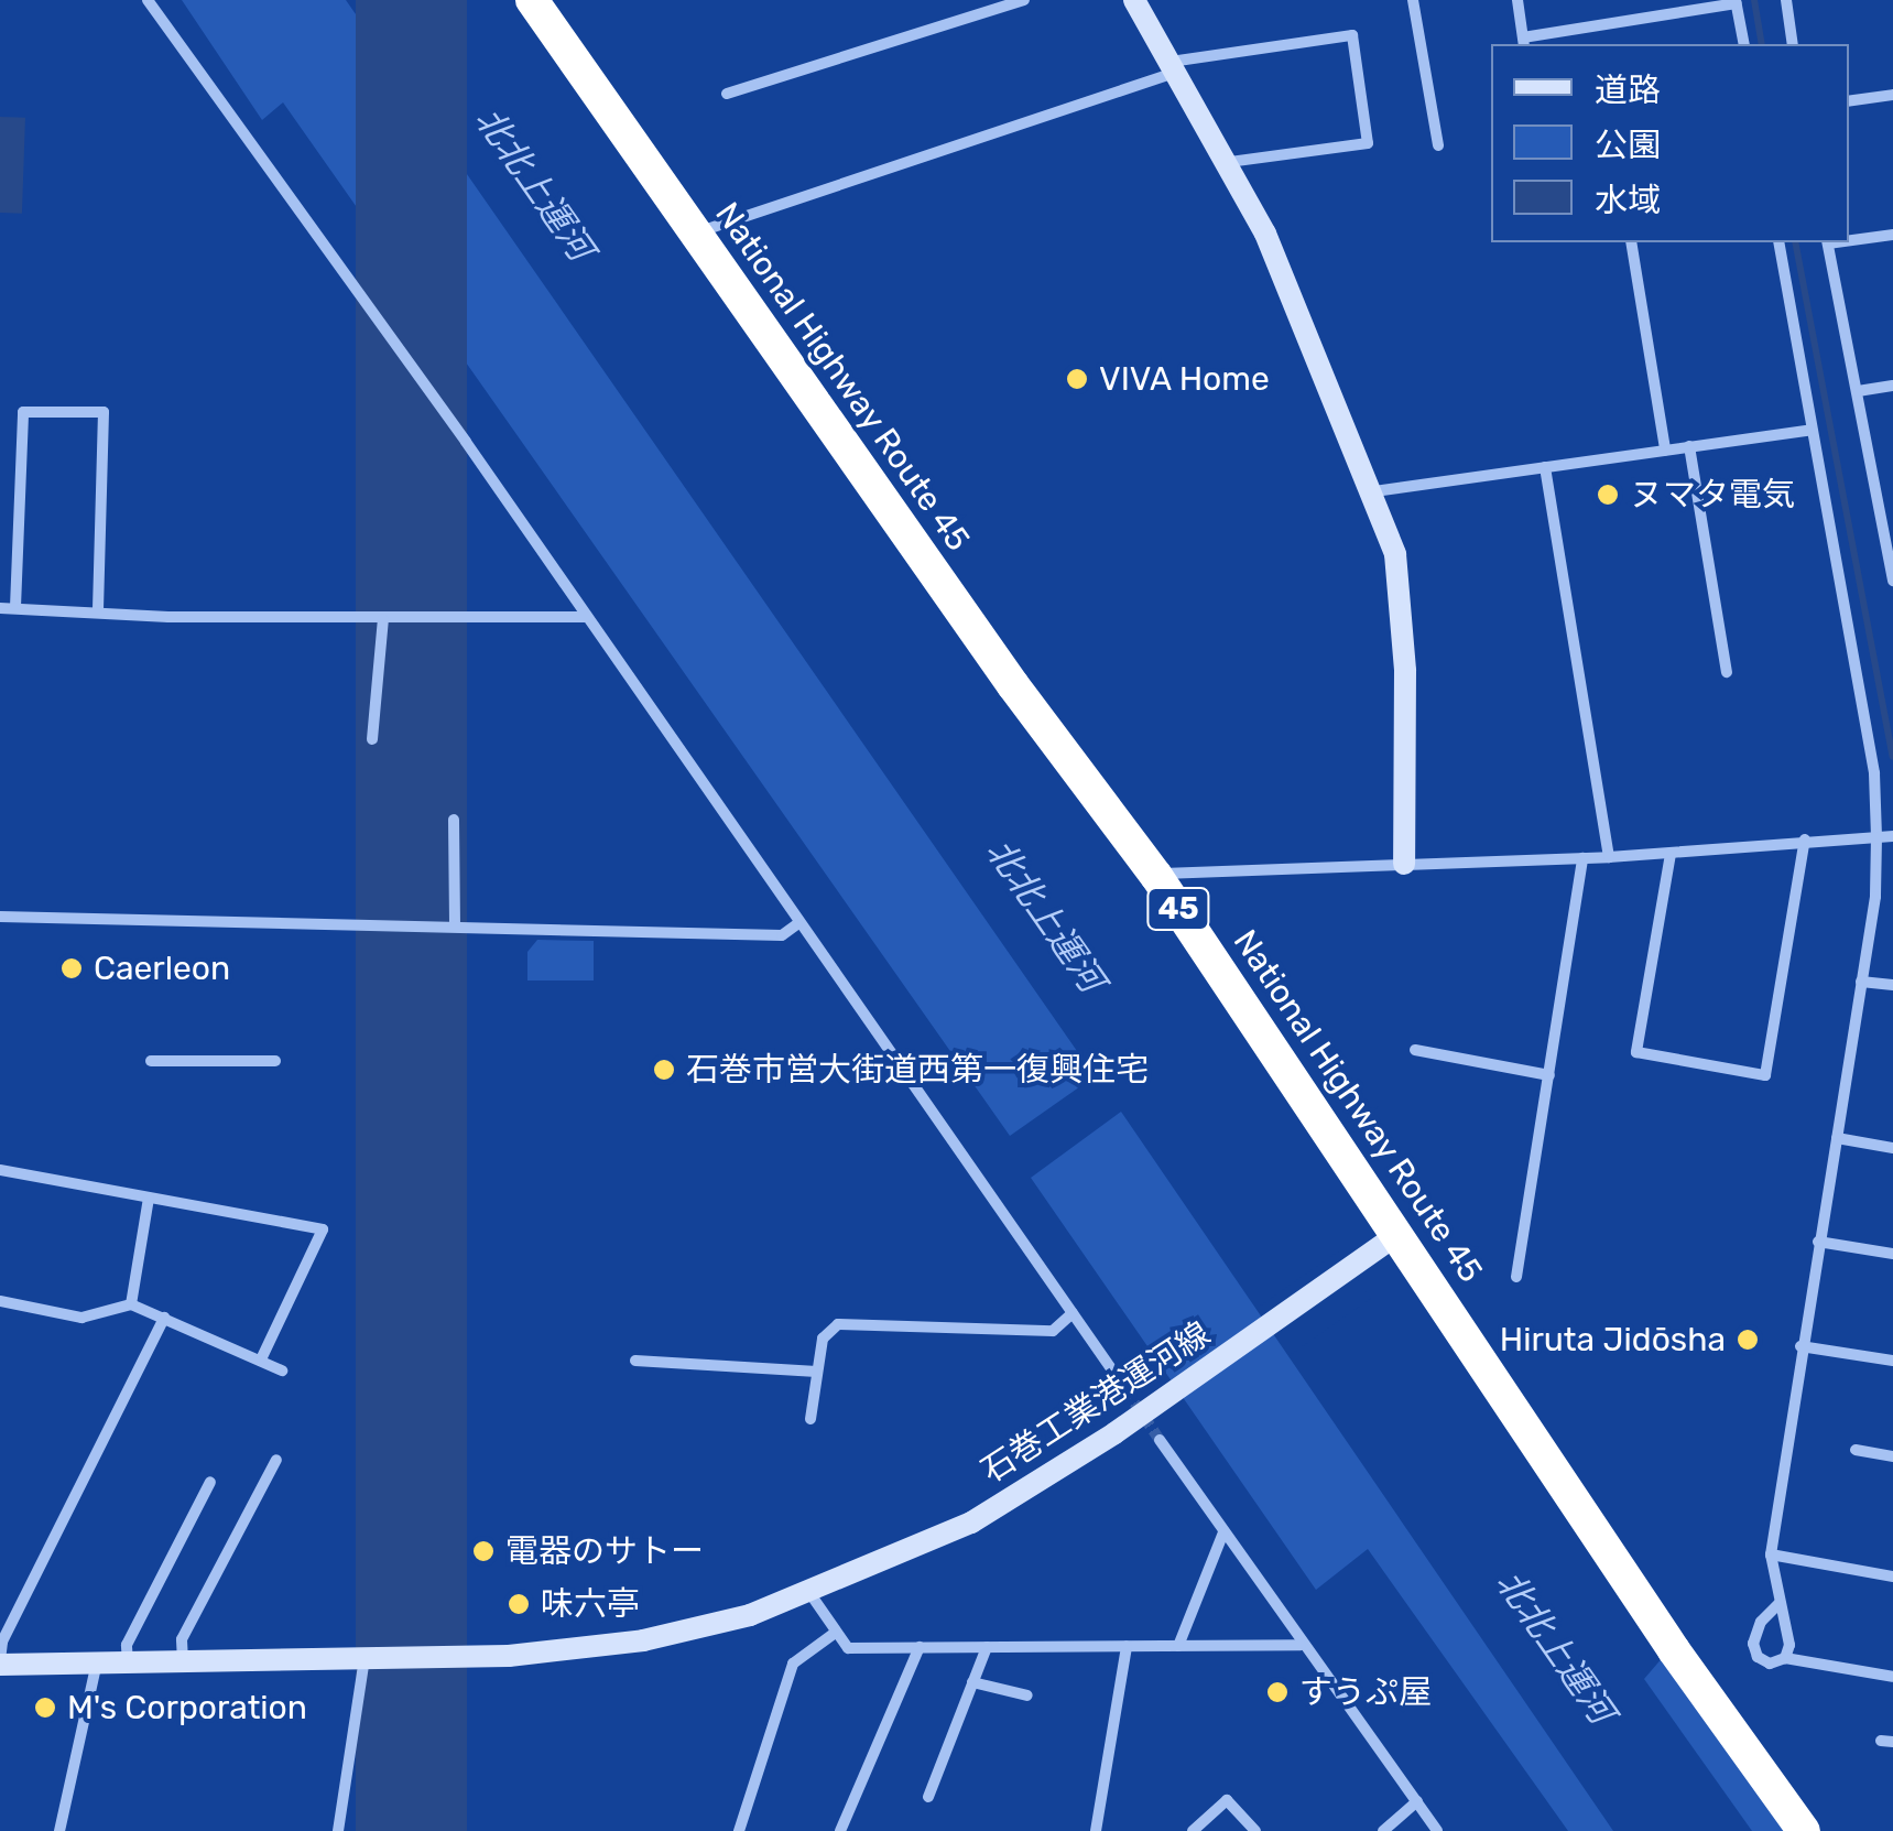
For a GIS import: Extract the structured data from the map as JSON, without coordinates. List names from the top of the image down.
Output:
{
  "streets": {
    "highway": ["National Highway Route 45", "45"],
    "street": ["石巻工業港運河線"]
  },
  "crossings": [
    ["National Highway Route 45", "石巻工業港運河線"]
  ],
  "water": ["北北上運河"],
  "places": [
    "VIVA Home",
    "ヌマタ電気",
    "Caerleon",
    "石巻市営大街道西第一復興住宅",
    "Hiruta Jidōsha",
    "電器のサトー",
    "味六亭",
    "すうぷ屋",
    "M's Corporation"
  ],
  "legend": ["道路", "公園", "水域"]
}
